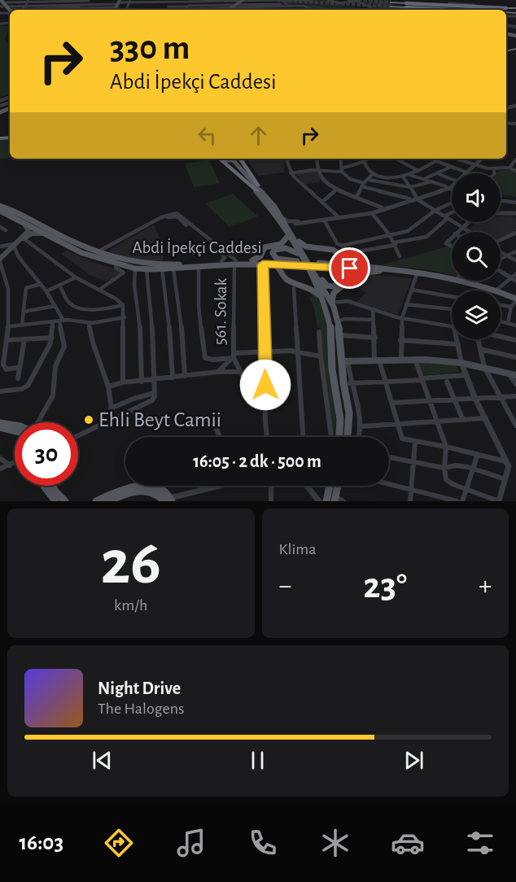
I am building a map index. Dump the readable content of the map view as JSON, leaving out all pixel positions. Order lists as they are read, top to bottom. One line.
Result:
{"streets":{"main road":["Abdi İpekçi Caddesi"],"street":["561. Sokak"]},"crossings":[["Abdi İpekçi Caddesi","561. Sokak"]],"places":["Ehli Beyt Camii"],"page":{"turn":["330 m","Abdi İpekçi Caddesi"],"limit":"30","trip":"16:05 · 2 dk · 500 m","tile":[["26","km/h"],"Klima"],"heat":["−","23°","+"],"song":["Night Drive","The Halogens"],"tabs":"16:03"}}
